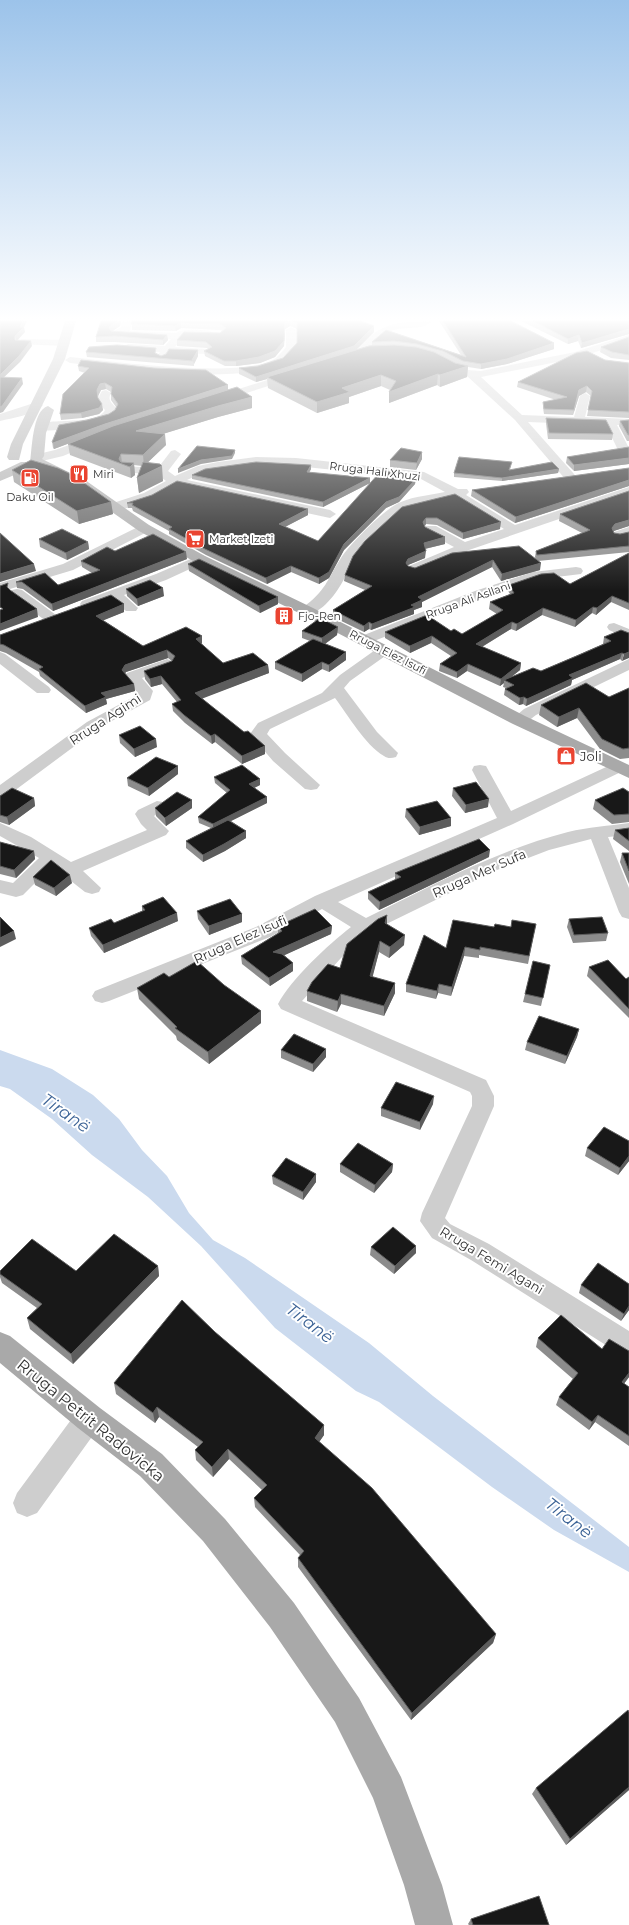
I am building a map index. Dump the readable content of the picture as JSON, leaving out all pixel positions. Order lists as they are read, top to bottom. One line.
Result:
{"streets":{"main road":["Rruga Elez Isufi","Rruga Petrit Radovicka"],"street":["Rruga Hali Xhuzi","Rruga Ali Asllani","Rruga Agimi","Rruga Mer Sufa","Rruga Femi Agani"]},"crossings":[["Rruga Hali Xhuzi","Rruga Elez Isufi"],["Rruga Ali Asllani","Rruga Elez Isufi"],["Rruga Mer Sufa","Rruga Femi Agani"]],"water":["Tiranë"],"places":{"restaurant":["Miri"],"fuel station":["Daku Oil"],"supermarket":["Market Izeti"],"building":["Fjo-Ren"],"shop":["Joli"]}}
